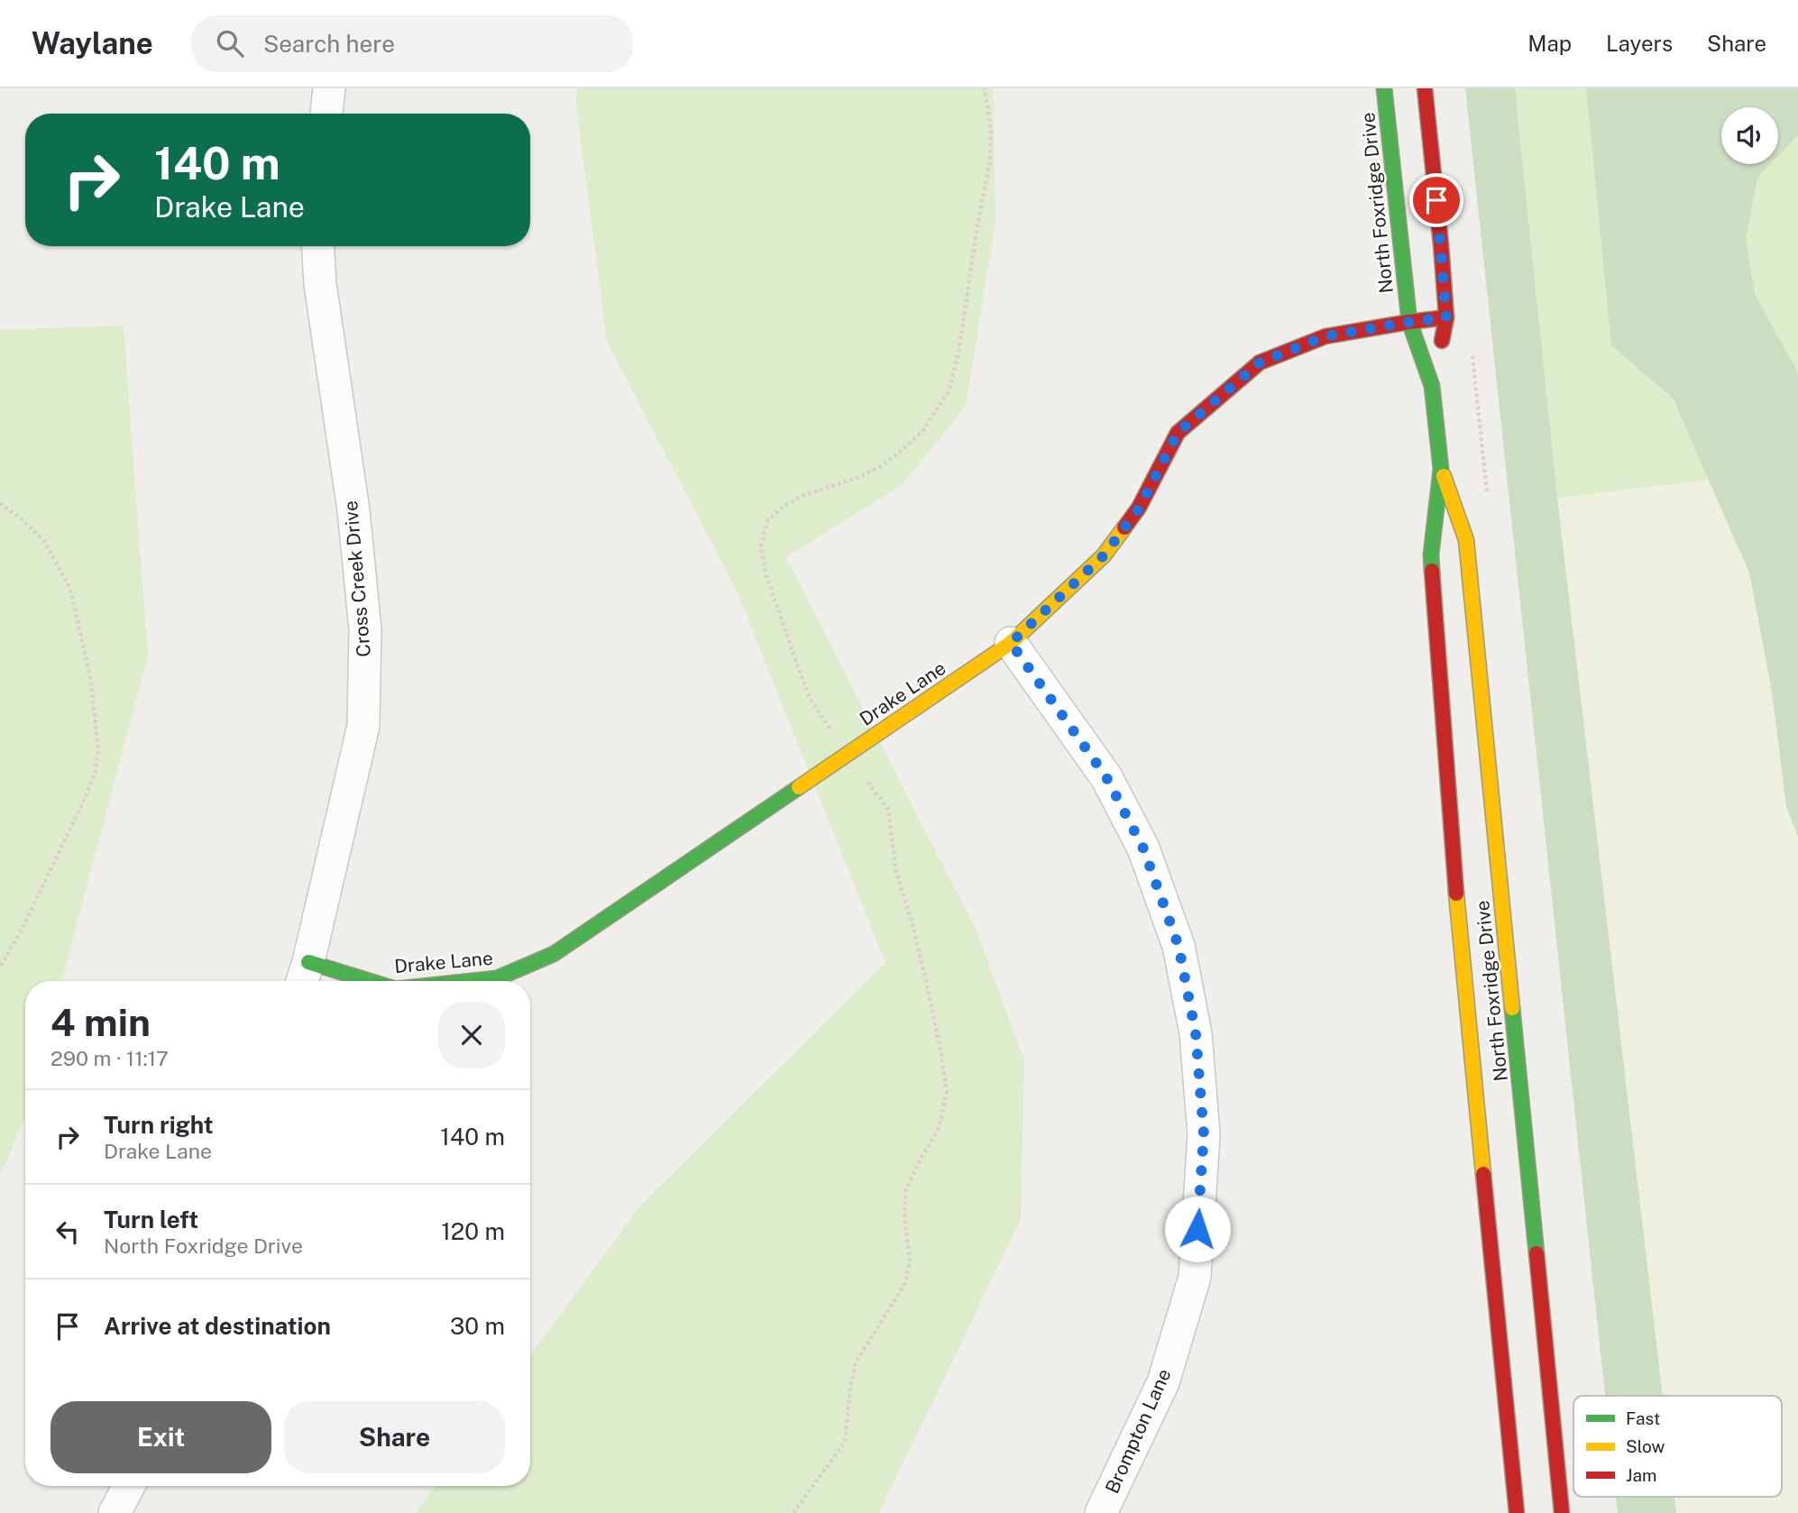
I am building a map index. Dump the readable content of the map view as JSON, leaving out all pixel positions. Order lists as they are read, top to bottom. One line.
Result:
{"streets":{"street":["North Foxridge Drive","Cross Creek Drive","Drake Lane","Brompton Lane"]},"crossings":[["North Foxridge Drive","Drake Lane"],["Cross Creek Drive","Drake Lane"],["Drake Lane","Brompton Lane"]],"legend":["Fast","Slow","Jam"],"page":{"header":"Waylane","search":"Search here","nav":["Map","Layers","Share"],"turn":["140 m","Drake Lane"],"heading":["4 min","290 m · 11:17"],"list":[{"name":"Turn right","note":"Drake Lane","value":"140 m"},{"name":"Turn left","note":"North Foxridge Drive","value":"120 m"},{"name":"Arrive at destination","value":"30 m"}],"buttons":["Exit","Share"]}}
